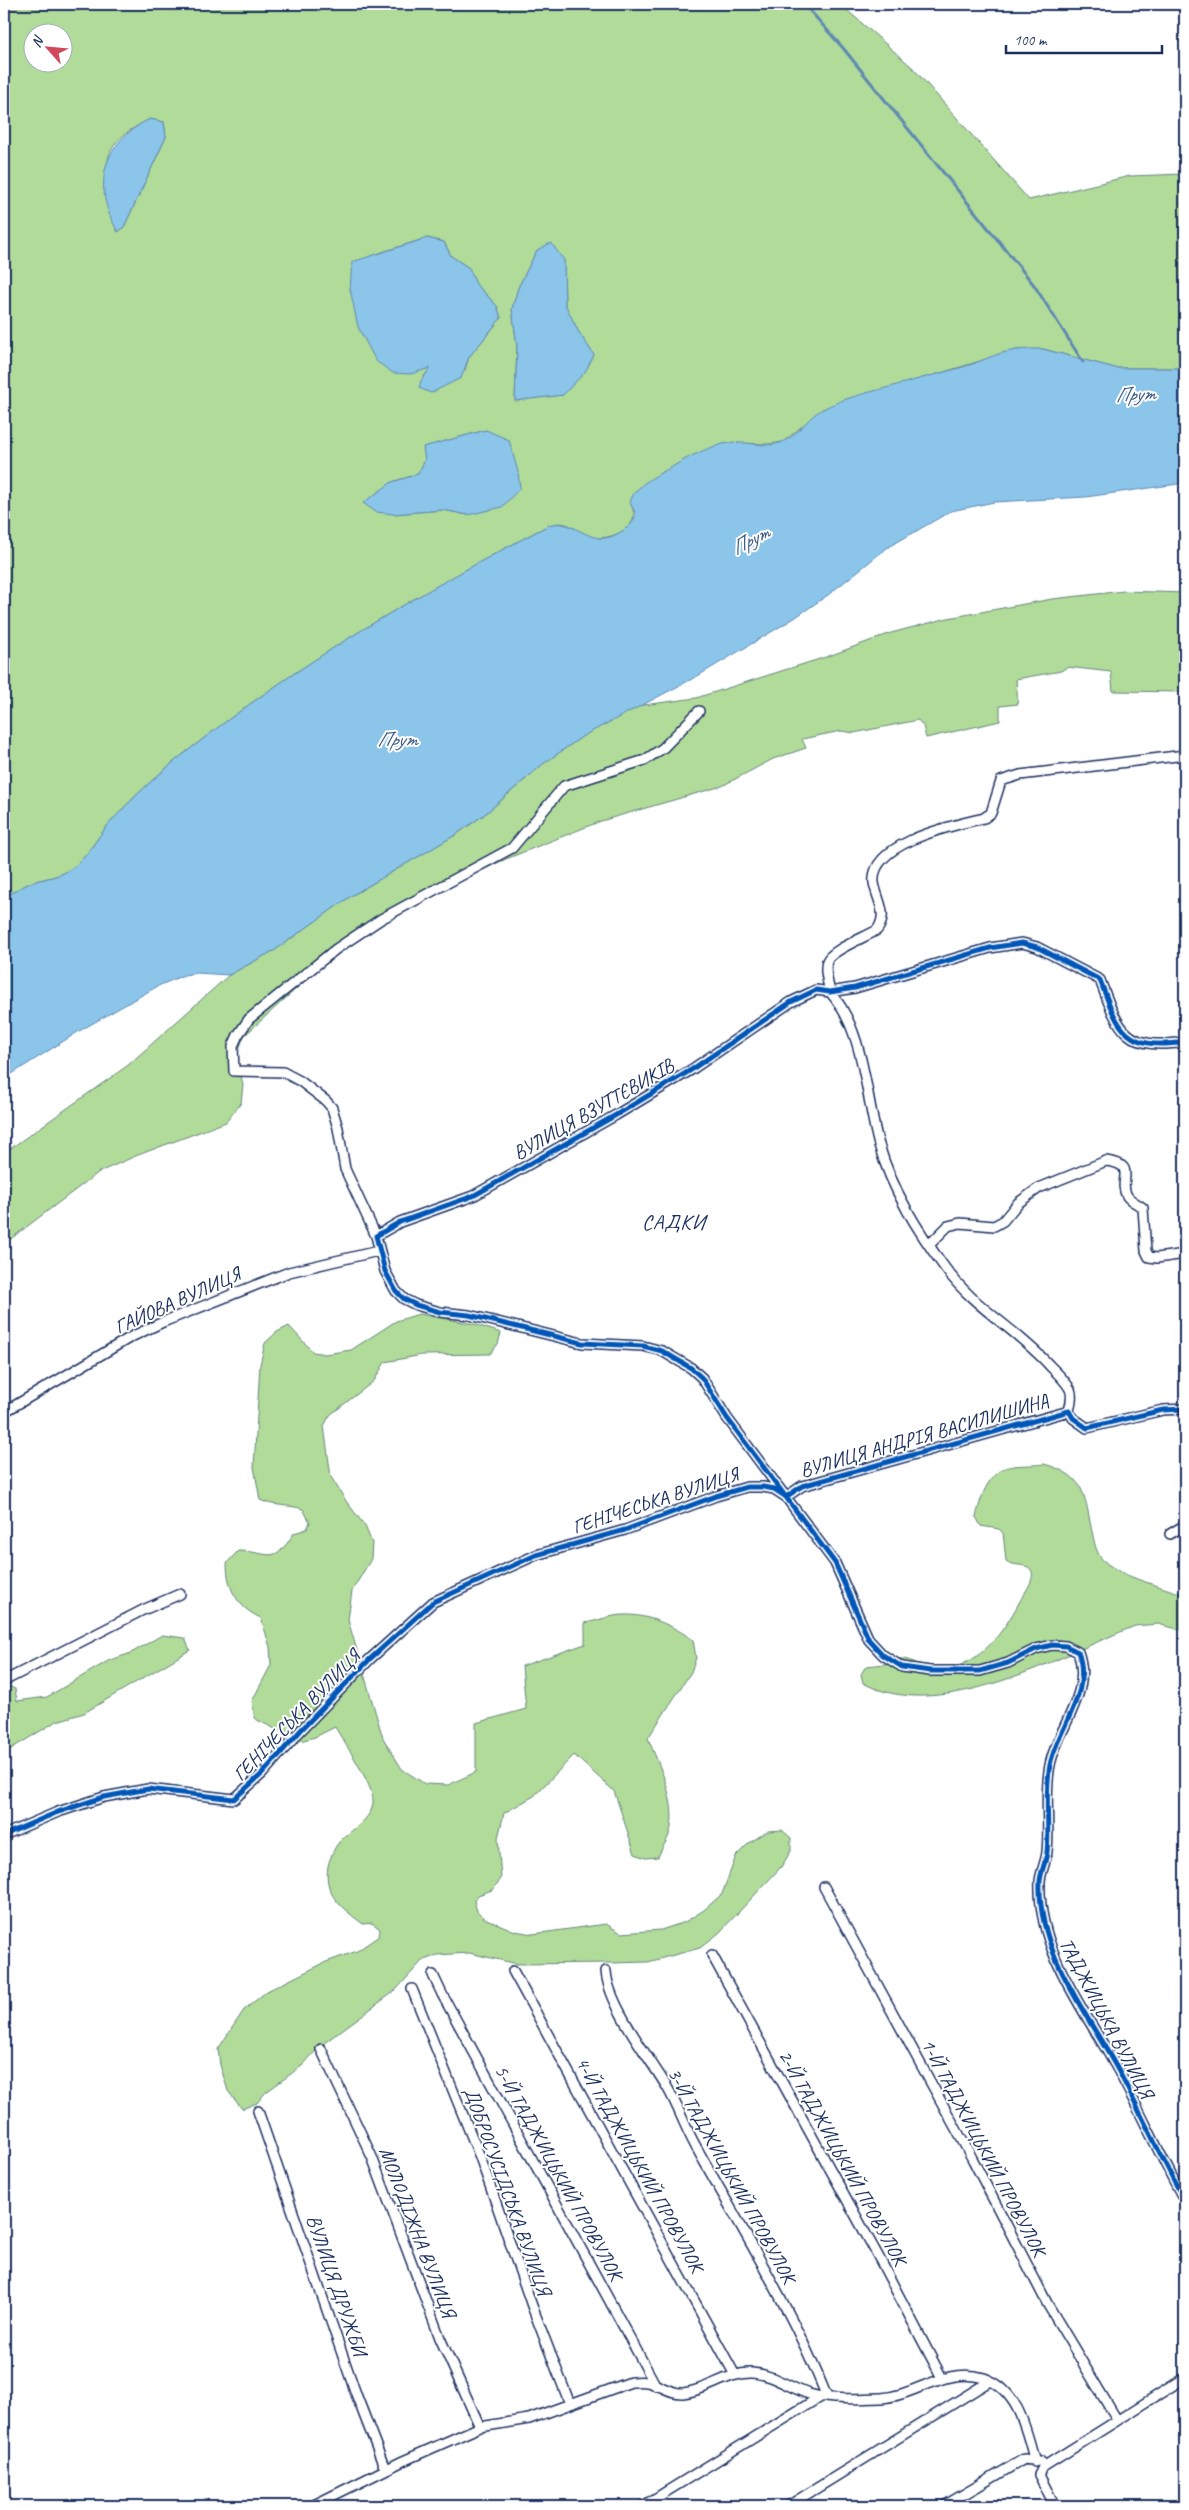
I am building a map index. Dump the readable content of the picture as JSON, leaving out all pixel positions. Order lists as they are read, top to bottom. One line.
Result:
{"streets":{"street":["ВУЛИЦЯ ВЗУТТЄВИКІВ","ГАЙОВА ВУЛИЦЯ","ВУЛИЦЯ АНДРІЯ ВАСИЛИШИНА","ГЕНІЧЕСЬКА ВУЛИЦЯ","ТАДЖИЦЬКА ВУЛИЦЯ","1-Й ТАДЖИЦЬКИЙ ПРОВУЛОК","2-Й ТАДЖИЦЬКИЙ ПРОВУЛОК","4-Й ТАДЖИЦЬКИЙ ПРОВУЛОК","5-Й ТАДЖИЦЬКИЙ ПРОВУЛОК","3-Й ТАДЖИЦЬКИЙ ПРОВУЛОК","ДОБРОСУСІДСЬКА ВУЛИЦЯ","МОЛОДІЖНА ВУЛИЦЯ","ВУЛИЦЯ ДРУЖБИ"]},"crossings":[["ГАЙОВА ВУЛИЦЯ","ТАДЖИЦЬКА ВУЛИЦЯ"],["ВУЛИЦЯ АНДРІЯ ВАСИЛИШИНА","ГЕНІЧЕСЬКА ВУЛИЦЯ"],["ВУЛИЦЯ АНДРІЯ ВАСИЛИШИНА","ТАДЖИЦЬКА ВУЛИЦЯ"],["ГЕНІЧЕСЬКА ВУЛИЦЯ","ТАДЖИЦЬКА ВУЛИЦЯ"]],"districts":["САДКИ"],"water":["Прут"],"scale_bar":"100 m","north":"top left"}
